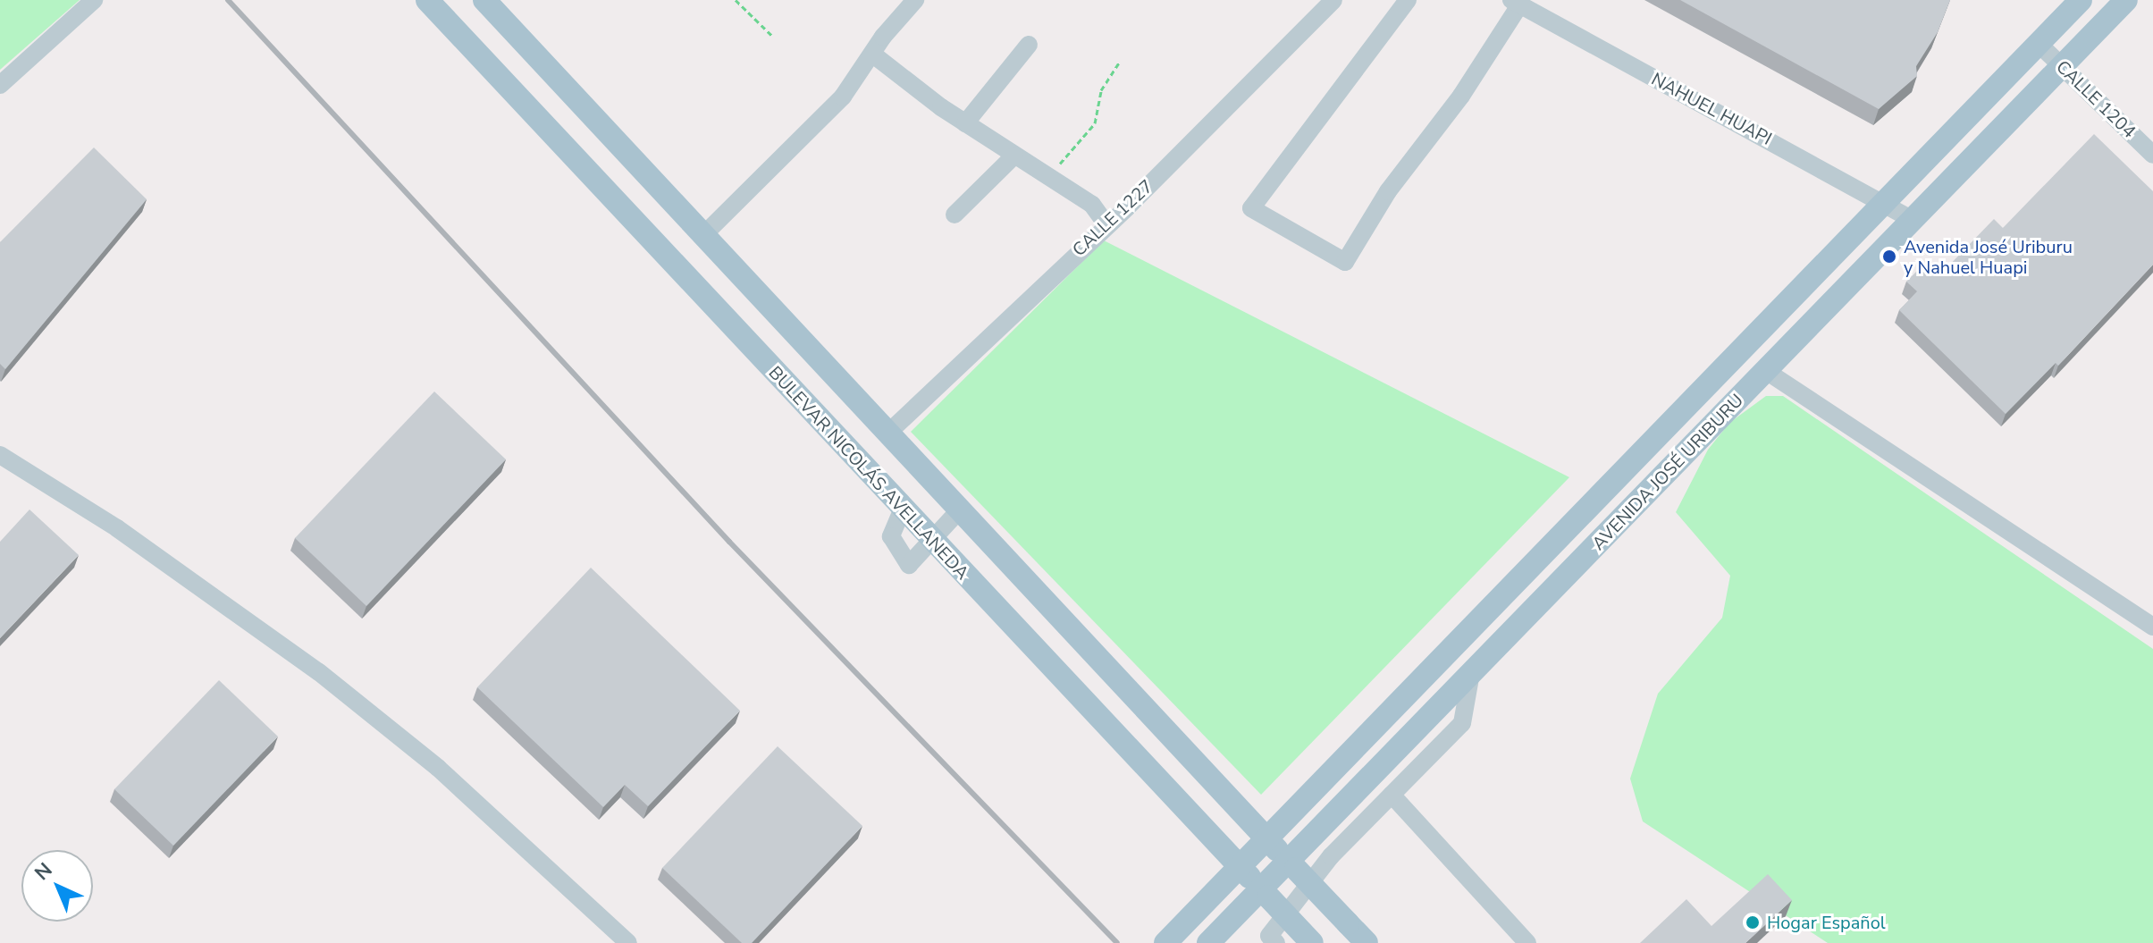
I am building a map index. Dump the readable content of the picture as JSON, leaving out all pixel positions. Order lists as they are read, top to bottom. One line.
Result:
{"streets":{"main road":["AVENIDA JOSÉ URIBURU","BULEVAR NICOLÁS AVELLANEDA"],"street":["CALLE 1204","NAHUEL HUAPI","CALLE 1227"]},"crossings":[["CALLE 1204","AVENIDA JOSÉ URIBURU"],["NAHUEL HUAPI","AVENIDA JOSÉ URIBURU"],["AVENIDA JOSÉ URIBURU","BULEVAR NICOLÁS AVELLANEDA"]],"places":["Avenida José Uriburu y Nahuel Huapi","Hogar Español"],"north":"top left"}
